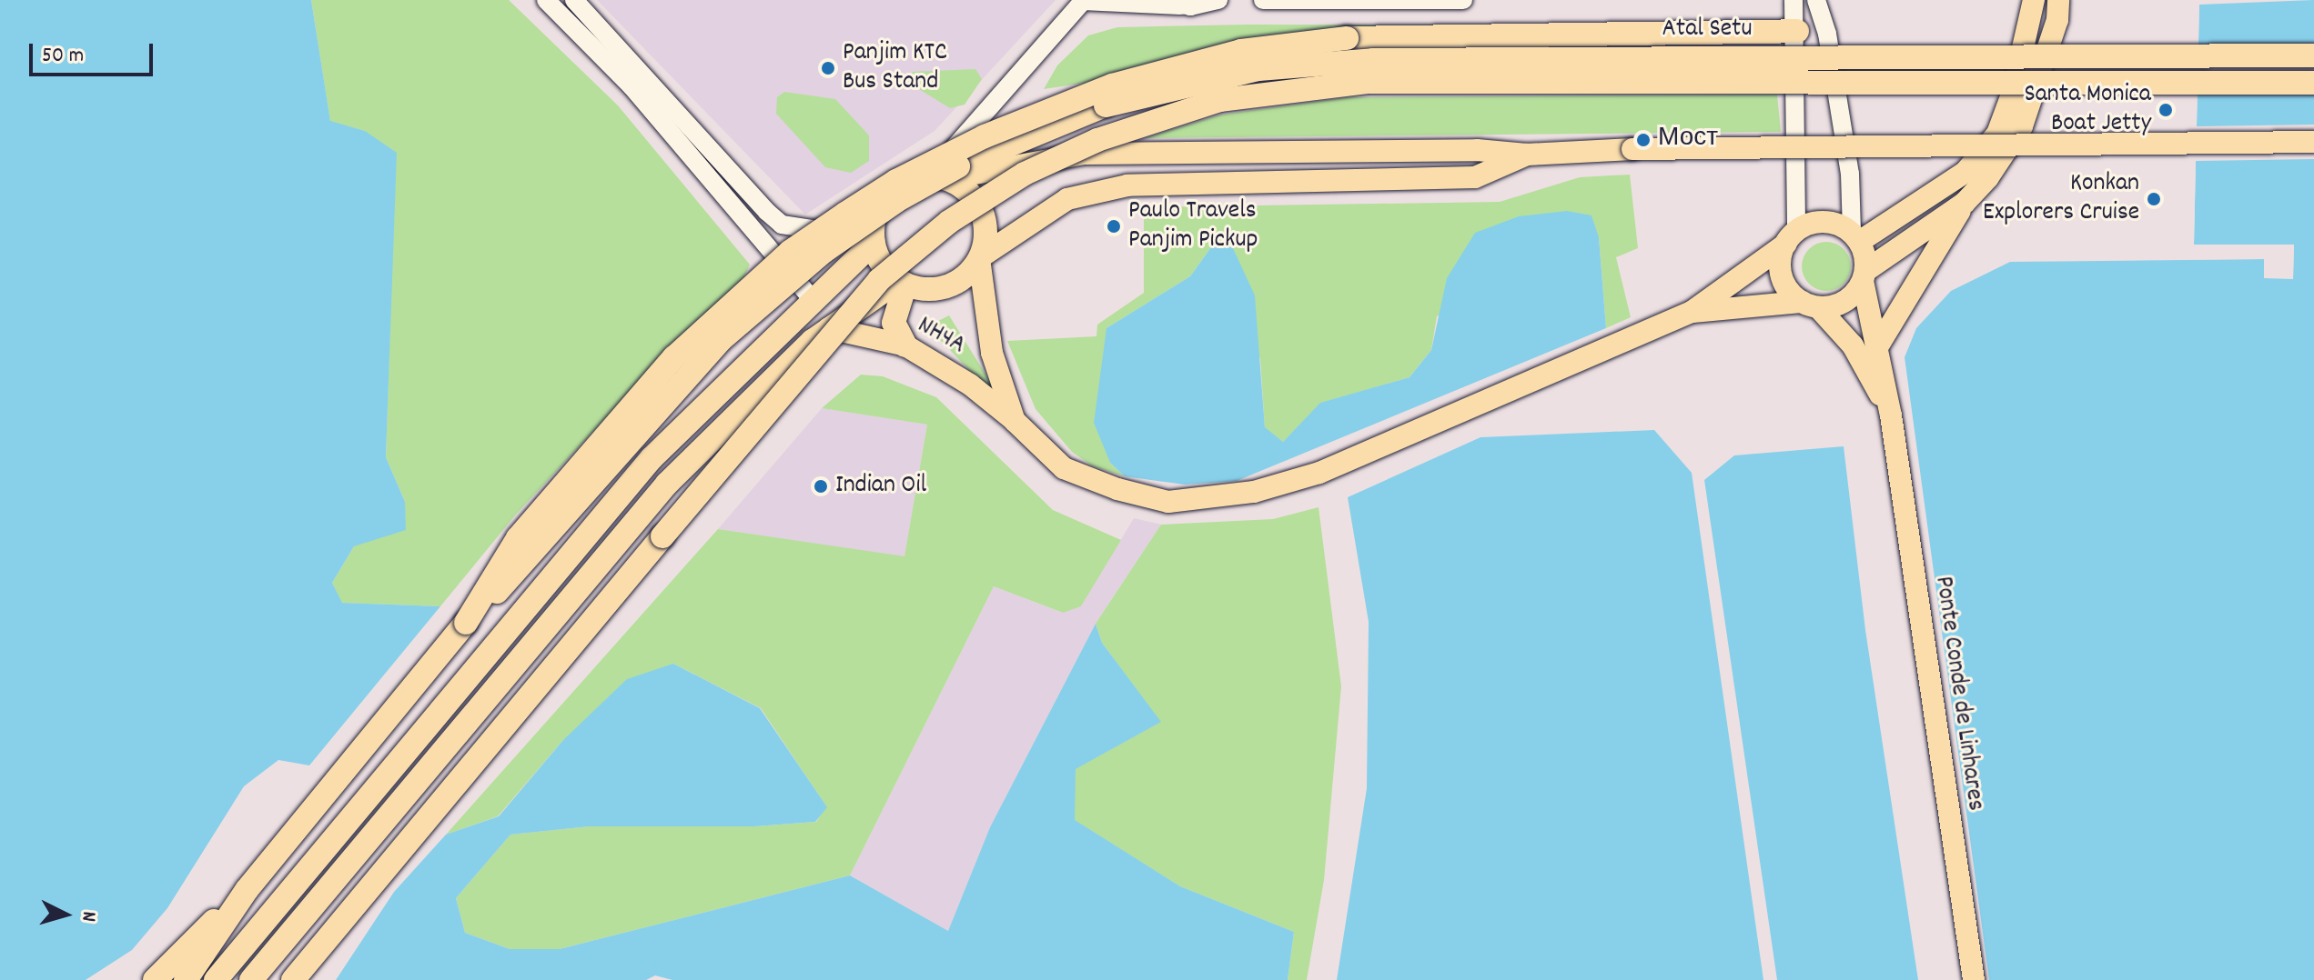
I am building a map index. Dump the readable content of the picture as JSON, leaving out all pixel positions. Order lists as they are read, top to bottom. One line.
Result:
{"streets":{"highway":["Atal Setu"],"main road":["NH4A","Ponte Conde de Linhares"]},"places":["Panjim KTC Bus Stand","Santa Monica Boat Jetty","Мост","Konkan Explorers Cruise","Paulo Travels Panjim Pickup","Indian Oil"],"scale_bar":"50 m","north":"right"}
